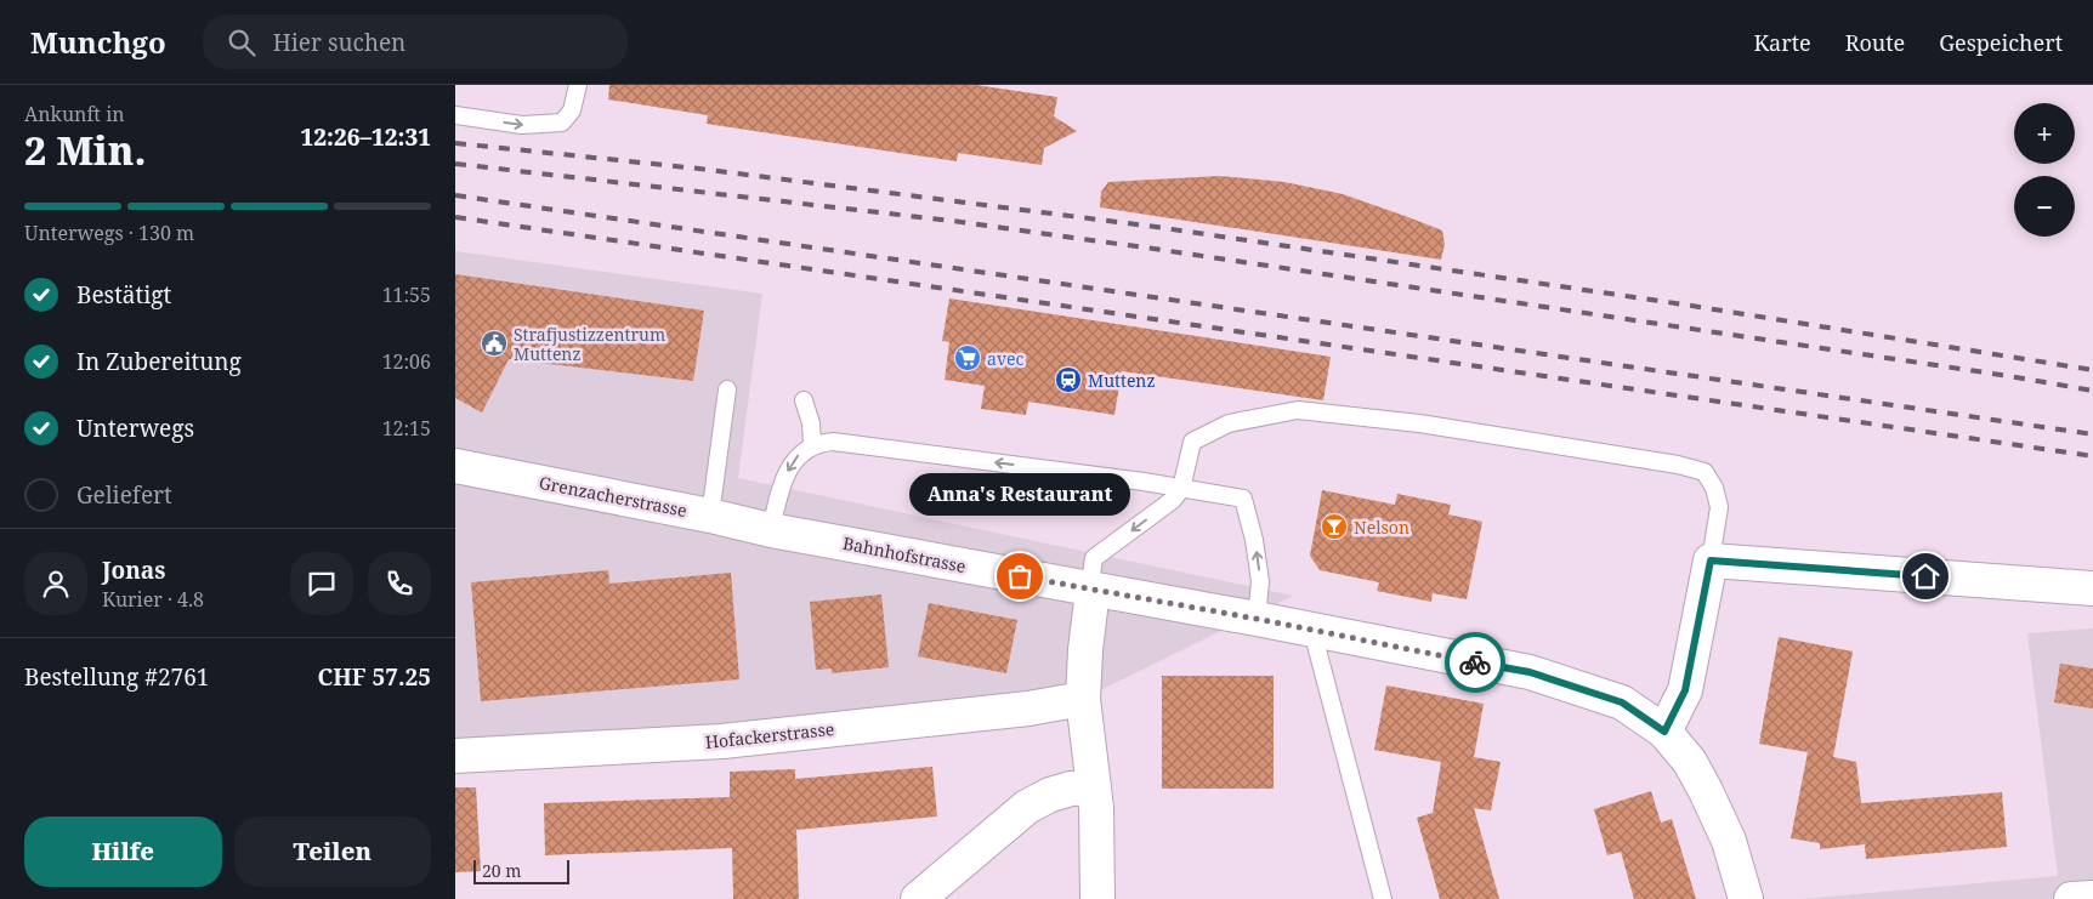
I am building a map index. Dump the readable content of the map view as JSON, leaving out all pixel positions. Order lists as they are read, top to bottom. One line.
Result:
{"streets":{"street":["Grenzacherstrasse","Bahnhofstrasse","Hofackerstrasse"]},"crossings":[["Grenzacherstrasse","Bahnhofstrasse"]],"places":{"public building":["Strafjustizzentrum Muttenz"],"supermarket":["avec"],"station":["Muttenz"],"bar":["Nelson"],"other":["Anna's Restaurant"]},"scale_bar":"20 m","page":{"header":"Munchgo","search":"Hier suchen","nav":["Karte","Route","Gespeichert"],"heading":["2 Min.","Ankunft in","12:26–12:31"],"panel":["Jonas","Kurier · 4.8","Bestellung #2761","CHF 57.25"],"map_buttons":["+","−"],"bar":"Unterwegs · 130 m","list":[["Bestätigt","11:55"],["In Zubereitung","12:06"],["Unterwegs","12:15"],"Geliefert"],"bubble":"Anna's Restaurant","buttons":["Hilfe","Teilen"],"scale":"20 m"}}
